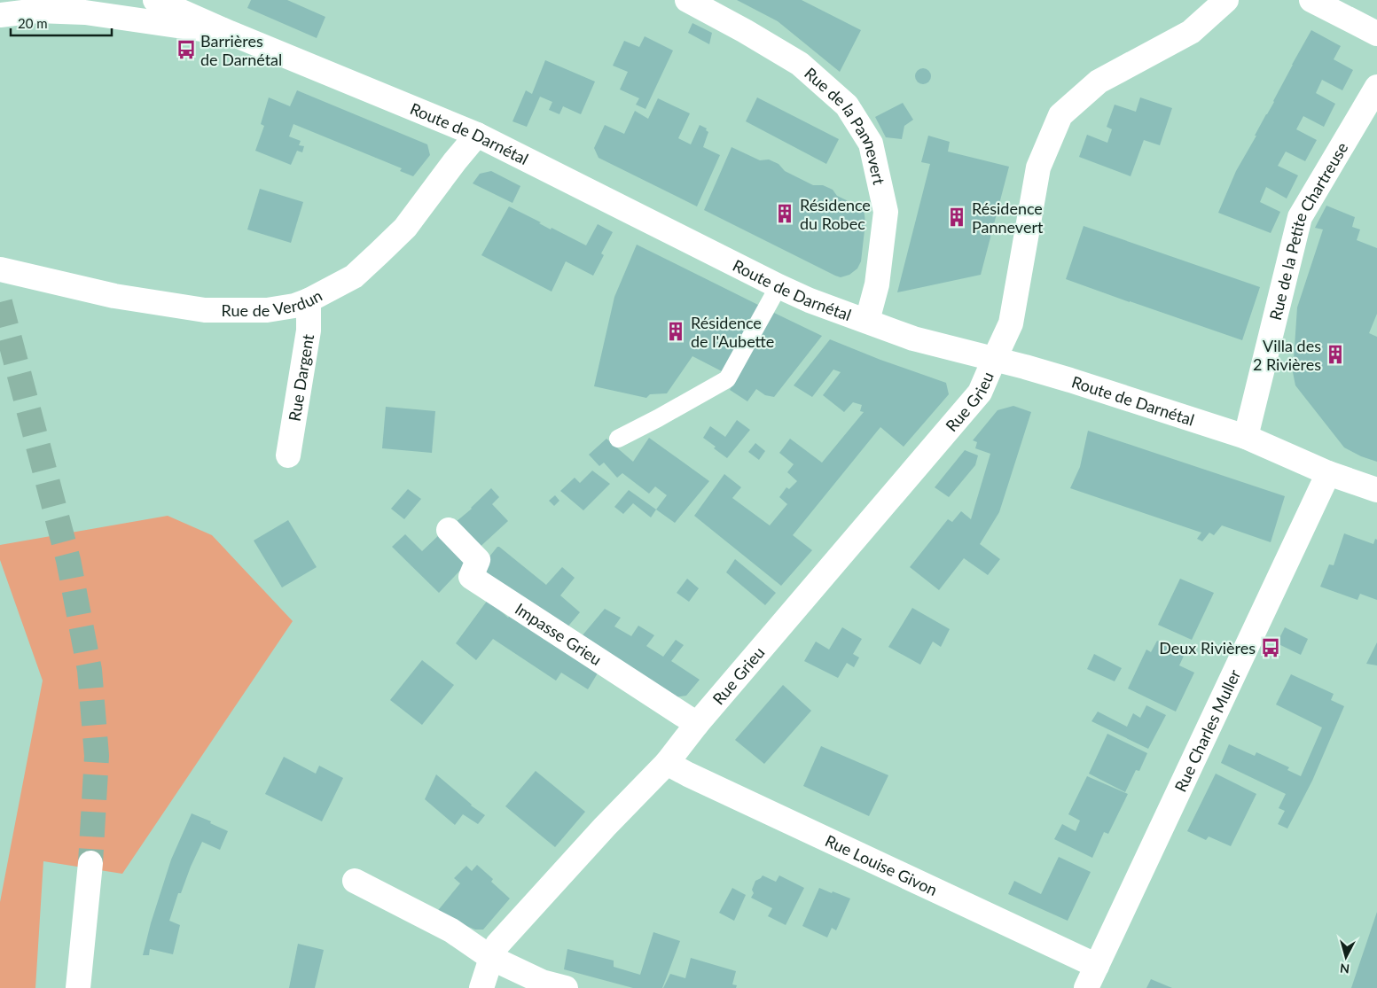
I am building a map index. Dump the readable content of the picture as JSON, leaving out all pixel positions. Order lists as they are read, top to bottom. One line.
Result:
{"streets":{"street":["Rue de la Pannevert","Route de Darnétal","Rue de la Petite Chartreuse","Rue de Verdun","Rue Dargent","Rue Grieu","Impasse Grieu","Rue Charles Muller","Rue Louise Givon"]},"crossings":[["Rue de la Pannevert","Route de Darnétal"],["Route de Darnétal","Rue de la Petite Chartreuse"],["Route de Darnétal","Rue de Verdun"],["Route de Darnétal","Rue Grieu"],["Route de Darnétal","Rue Charles Muller"],["Rue de Verdun","Rue Dargent"],["Rue Grieu","Impasse Grieu"],["Rue Grieu","Rue Louise Givon"],["Rue Charles Muller","Rue Louise Givon"]],"places":{"bus stop":["Barrières de Darnétal","Deux Rivières"],"building":["Résidence du Robec","Résidence Pannevert","Résidence de l'Aubette","Villa des 2 Rivières"]},"scale_bar":"20 m","north":"bottom"}
